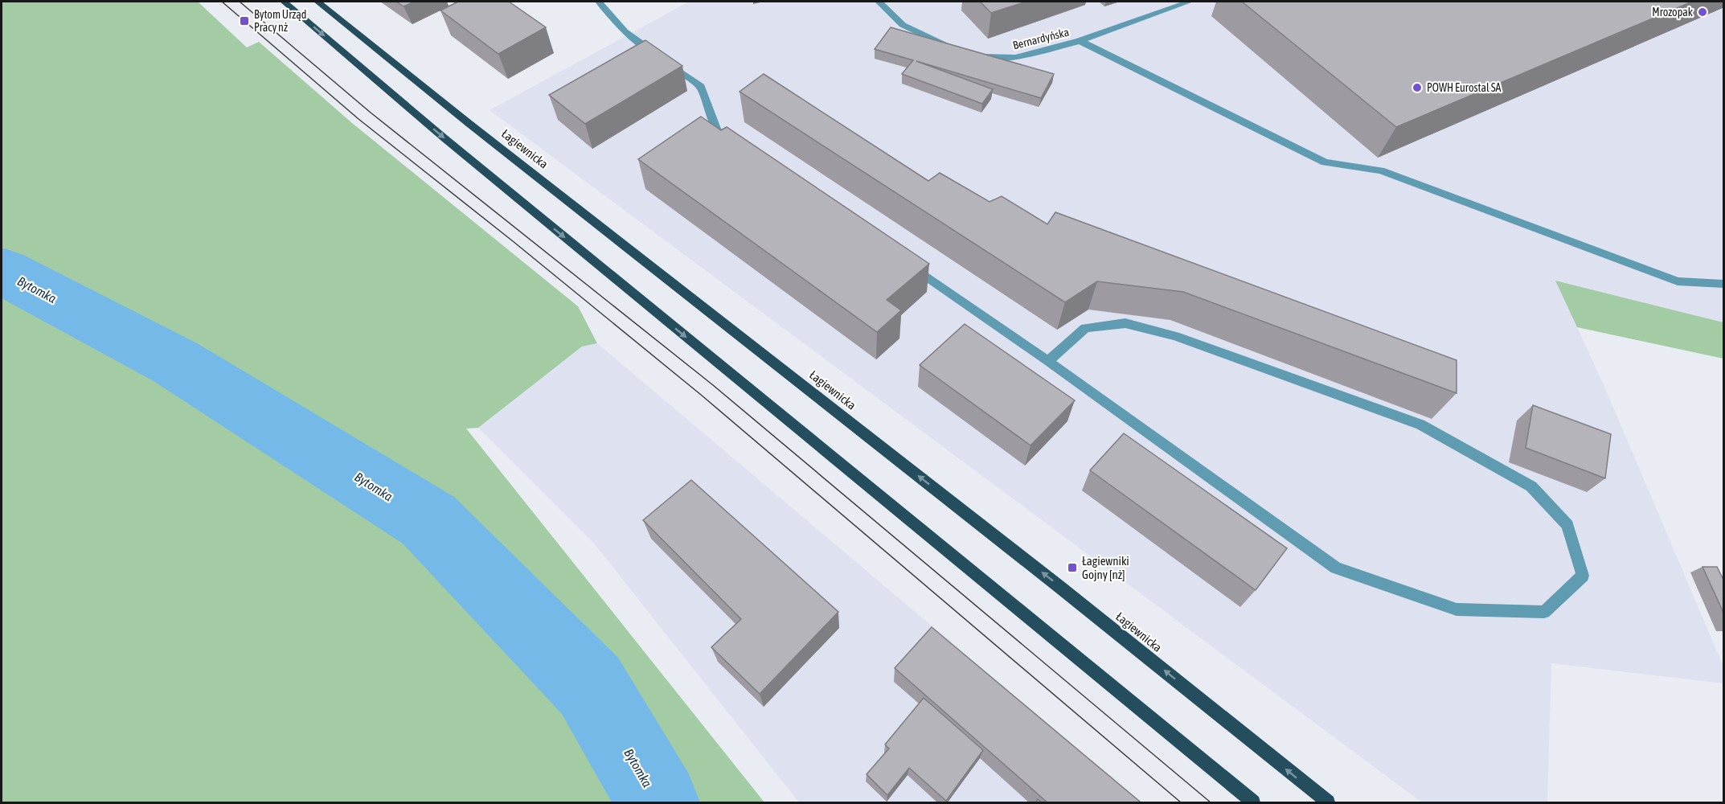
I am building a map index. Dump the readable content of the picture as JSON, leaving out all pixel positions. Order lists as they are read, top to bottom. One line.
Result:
{"streets":{"main road":["Łagiewnicka"],"street":["Bernardyńska"]},"water":["Bytomka"],"places":{"other":["Mrozopak","POWH Eurostal SA"],"transit":["Bytom Urząd Pracy nż","Łagiewniki Gojny [nż]"]}}
